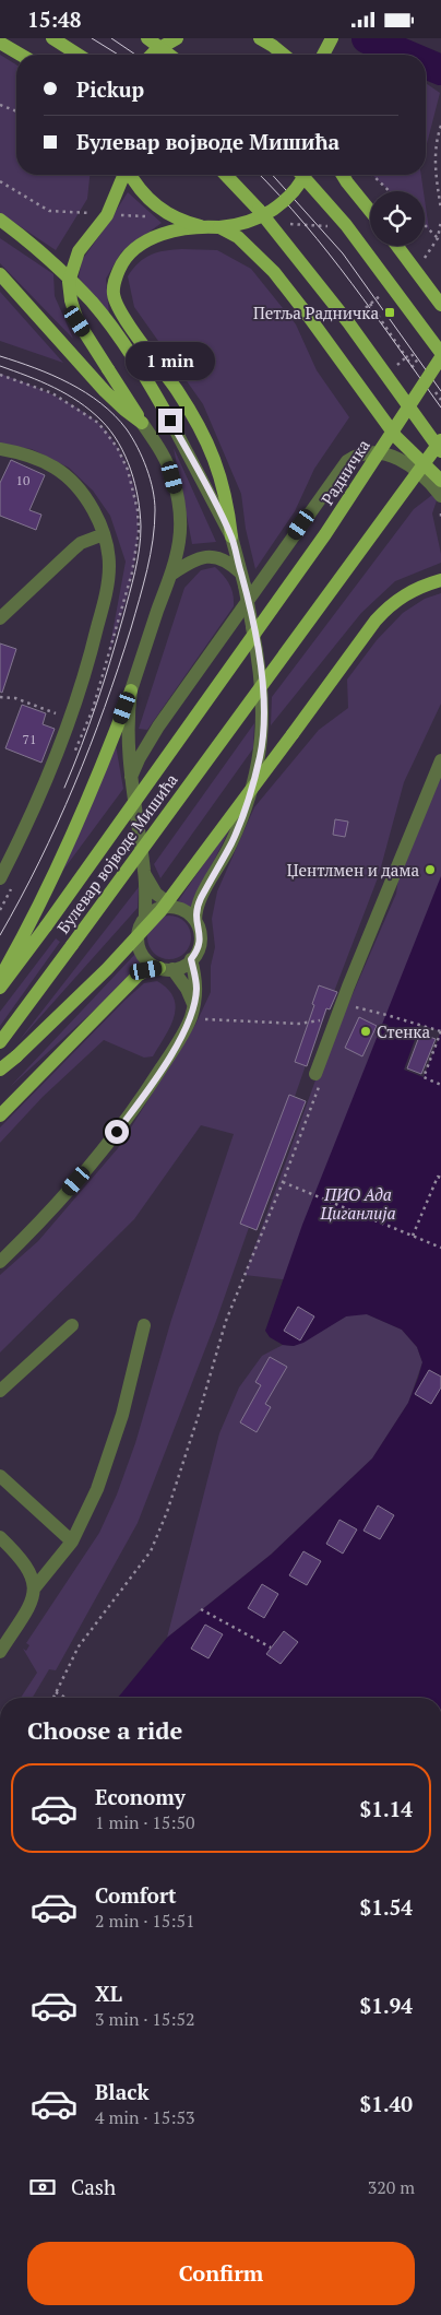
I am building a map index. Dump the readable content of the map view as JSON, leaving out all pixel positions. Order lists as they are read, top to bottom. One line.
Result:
{"streets":{"main road":["Радничка","Булевар војводе Мишића"]},"crossings":[["Радничка","Булевар војводе Мишића"]],"parks":["ПИО Ада Циганлија"],"places":{"transit":["Петља Радничка"],"other":["Џентлмен и дама","Стенка"]},"house_numbers":["10","71"],"page":{"status":"15:48","banner":["Pickup","Булевар војводе Мишића"],"bubble":"1 min","heading":"Choose a ride","list":[{"name":"Economy","note":"1 min · 15:50","value":"$1.14"},{"name":"Comfort","note":"2 min · 15:51","value":"$1.54"},{"name":"XL","note":"3 min · 15:52","value":"$1.94"},{"name":"Black","note":"4 min · 15:53","value":"$1.40"}],"pay":["Cash","320 m"],"buttons":"Confirm"}}
